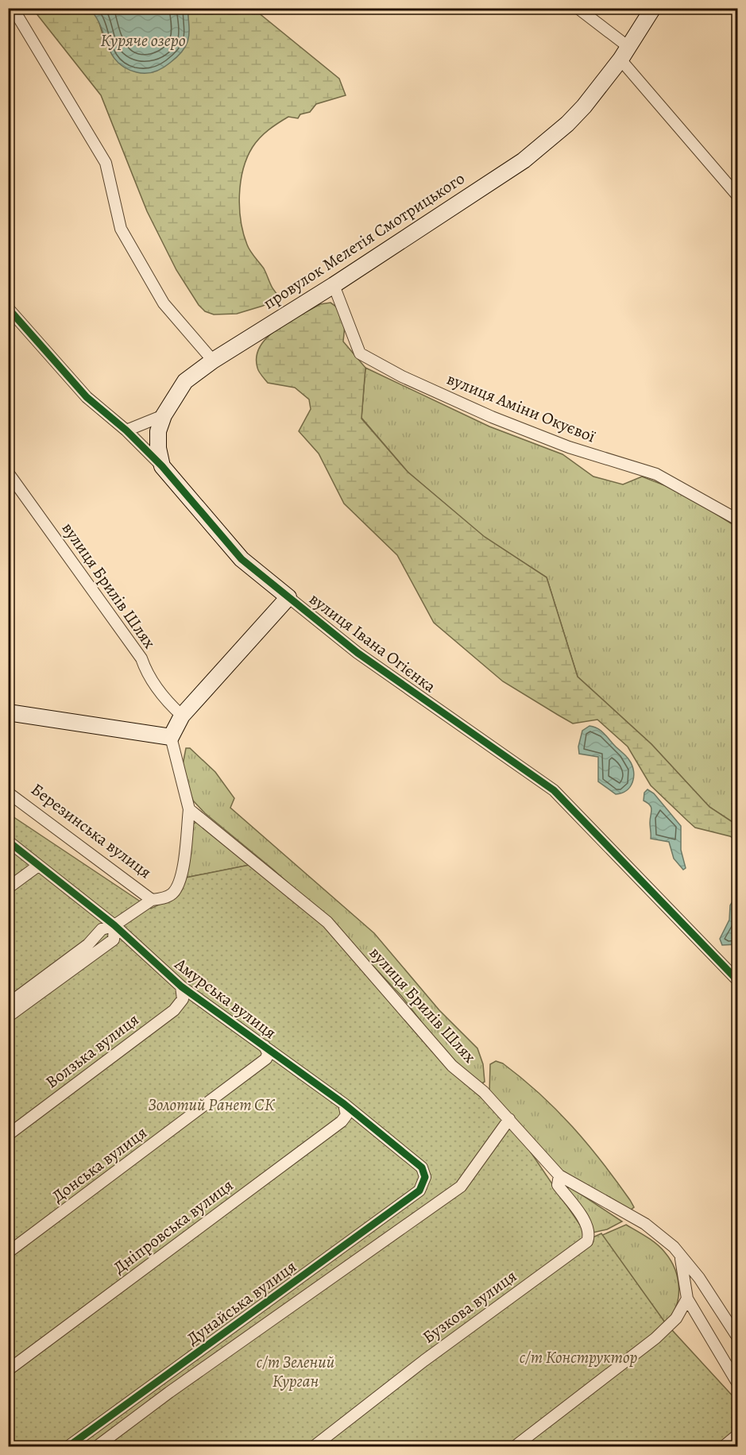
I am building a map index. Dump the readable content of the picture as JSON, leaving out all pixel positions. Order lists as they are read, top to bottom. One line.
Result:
{"streets":{"street":["провулок Мелетія Смотрицького","вулиця Аміни Окуєвої","вулиця Брилів Шлях","вулиця Івана Огієнка","Березинська вулиця","Амурська вулиця","Волзька вулиця","Донська вулиця","Дніпровська вулиця","Дунайська вулиця","Бузкова вулиця"]},"crossings":[["провулок Мелетія Смотрицького","вулиця Аміни Окуєвої"],["провулок Мелетія Смотрицького","вулиця Івана Огієнка"],["вулиця Брилів Шлях","Березинська вулиця"],["вулиця Брилів Шлях","Дунайська вулиця"],["вулиця Брилів Шлях","Бузкова вулиця"],["Березинська вулиця","Амурська вулиця"],["Амурська вулиця","Волзька вулиця"],["Амурська вулиця","Донська вулиця"],["Амурська вулиця","Дніпровська вулиця"],["Амурська вулиця","Дунайська вулиця"]],"water":["Куряче озеро"],"parks":["Золотий Ранет СК","с/т Конструктор","с/т Зелений Курган"]}
